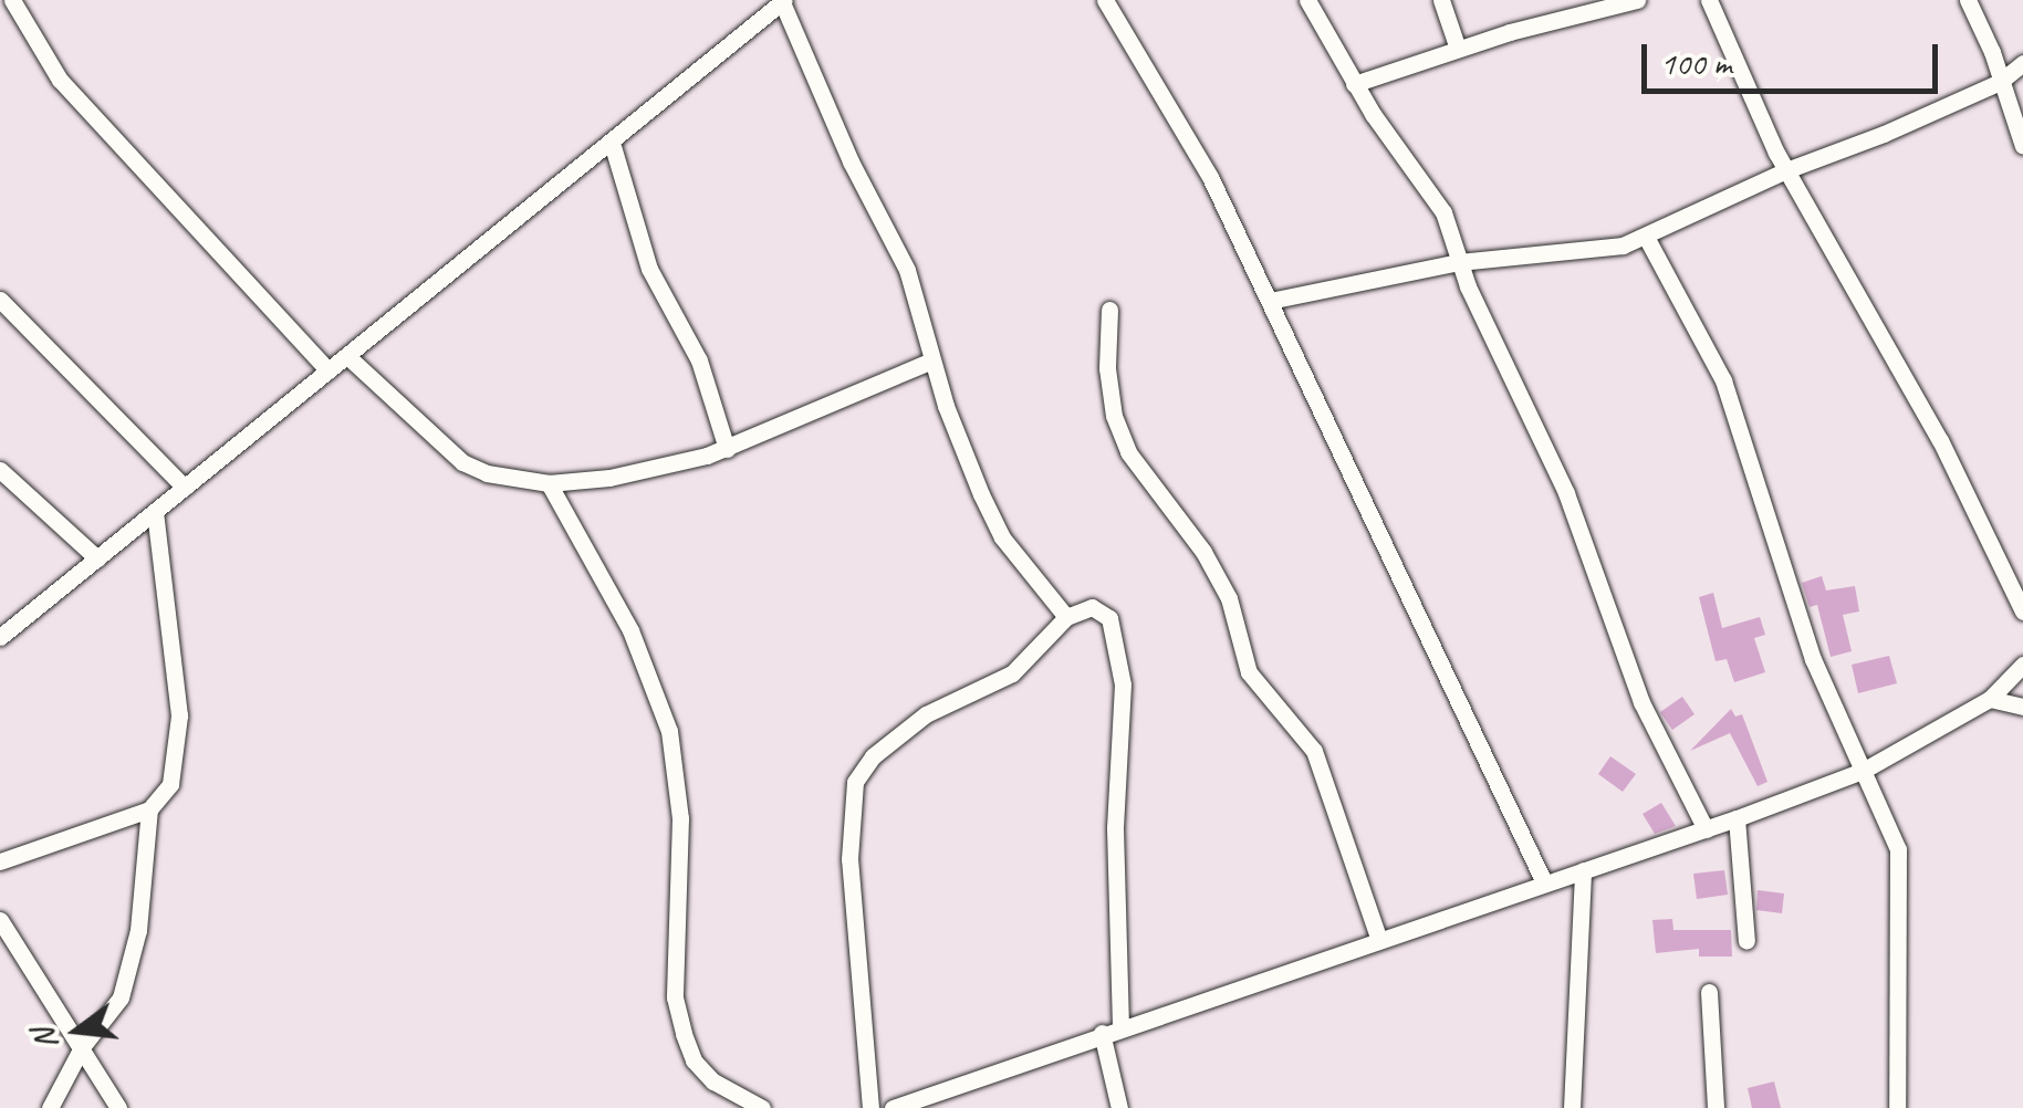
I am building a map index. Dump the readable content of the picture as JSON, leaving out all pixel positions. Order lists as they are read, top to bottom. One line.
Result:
{"scale_bar":"100 m","north":"left"}
